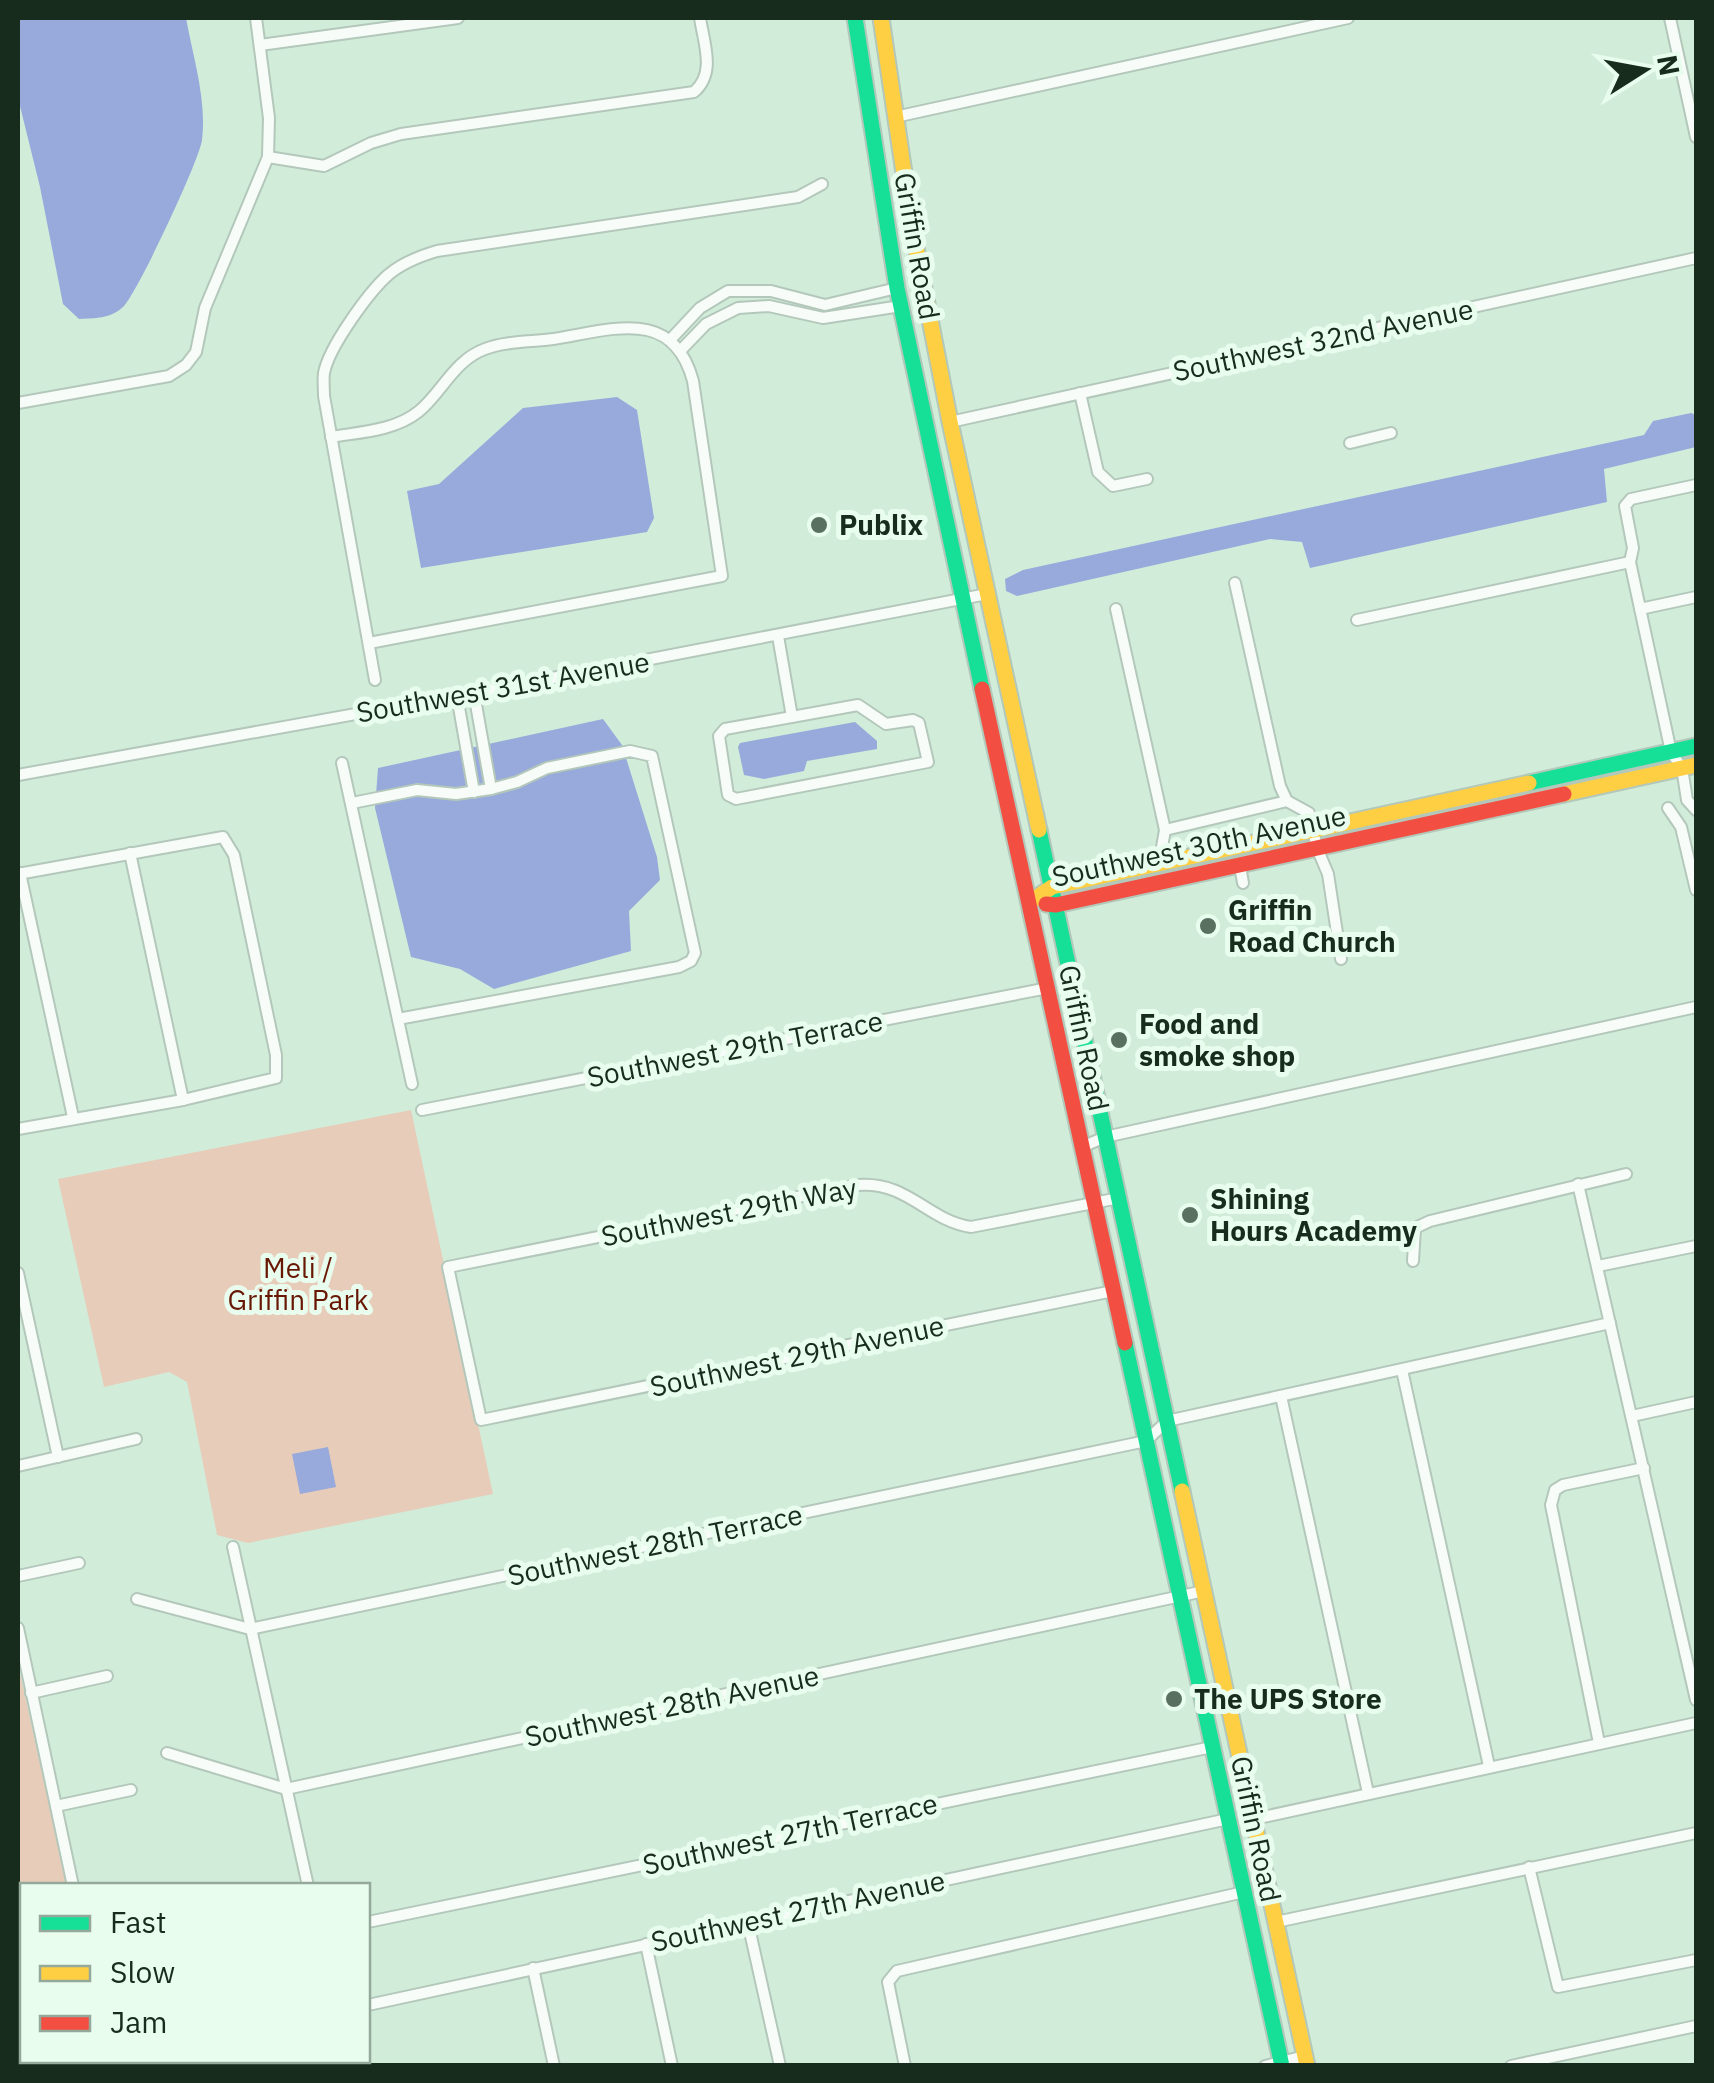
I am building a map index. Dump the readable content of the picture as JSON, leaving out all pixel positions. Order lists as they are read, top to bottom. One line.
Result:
{"streets":{"main road":["Griffin Road","Southwest 30th Avenue"],"street":["Southwest 32nd Avenue","Southwest 31st Avenue","Southwest 29th Terrace","Southwest 29th Way","Southwest 29th Avenue","Southwest 28th Terrace","Southwest 28th Avenue","Southwest 27th Terrace","Southwest 27th Avenue"]},"crossings":[["Griffin Road","Southwest 32nd Avenue"],["Griffin Road","Southwest 31st Avenue"],["Griffin Road","Southwest 30th Avenue"],["Griffin Road","Southwest 29th Terrace"],["Griffin Road","Southwest 29th Way"],["Griffin Road","Southwest 29th Avenue"],["Griffin Road","Southwest 28th Terrace"],["Griffin Road","Southwest 28th Avenue"],["Griffin Road","Southwest 27th Terrace"],["Griffin Road","Southwest 27th Avenue"],["Southwest 29th Way","Southwest 29th Avenue"]],"parks":["Meli / Griffin Park"],"places":["Publix","Griffin Road Church","Food and smoke shop","Shining Hours Academy","The UPS Store"],"legend":["Fast","Slow","Jam"],"north":"right"}
